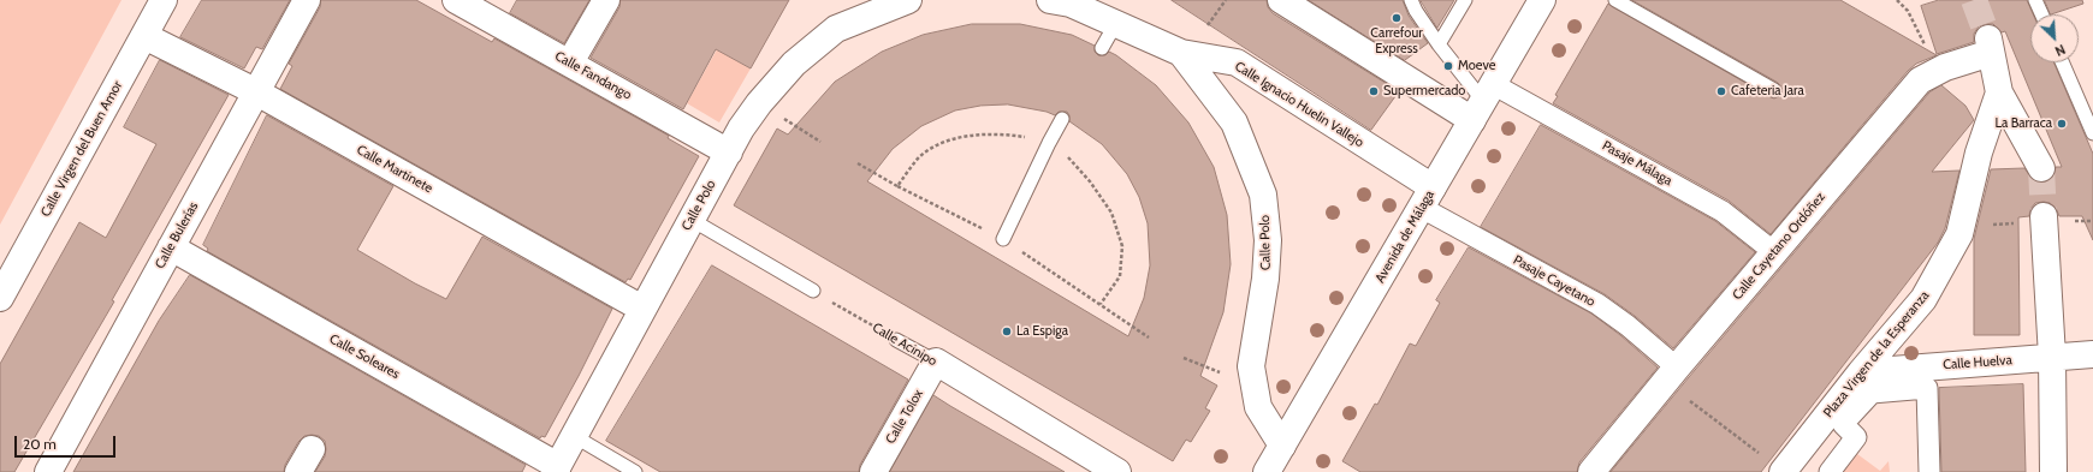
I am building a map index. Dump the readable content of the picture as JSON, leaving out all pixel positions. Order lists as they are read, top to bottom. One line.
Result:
{"streets":{"street":["Calle Fandango","Calle Ignacio Huelin Vallejo","Calle Virgen del Buen Amor","Pasaje Málaga","Calle Martinete","Calle Polo","Calle Bulerías","Avenida de Málaga","Calle Cayetano Ordóñez","Pasaje Cayetano","Calle Acinipo","Plaza Virgen de la Esperanza","Calle Soleares","Calle Huelva","Calle Tolox"]},"crossings":[["Calle Fandango","Calle Polo"],["Calle Ignacio Huelin Vallejo","Calle Polo"],["Calle Ignacio Huelin Vallejo","Avenida de Málaga"],["Calle Ignacio Huelin Vallejo","Pasaje Cayetano"],["Calle Virgen del Buen Amor","Calle Martinete"],["Pasaje Málaga","Avenida de Málaga"],["Pasaje Málaga","Calle Cayetano Ordóñez"],["Calle Martinete","Calle Polo"],["Calle Martinete","Calle Bulerías"],["Calle Polo","Avenida de Málaga"],["Calle Polo","Calle Soleares"],["Calle Bulerías","Calle Soleares"],["Avenida de Málaga","Pasaje Cayetano"],["Calle Cayetano Ordóñez","Pasaje Cayetano"],["Calle Cayetano Ordóñez","Plaza Virgen de la Esperanza"],["Calle Acinipo","Calle Tolox"],["Plaza Virgen de la Esperanza","Calle Huelva"]],"places":["Carrefour Express","Moeve","Supermercado","Cafeteria Jara","La Barraca","La Espiga"],"scale_bar":"20 m","north":"bottom right"}
